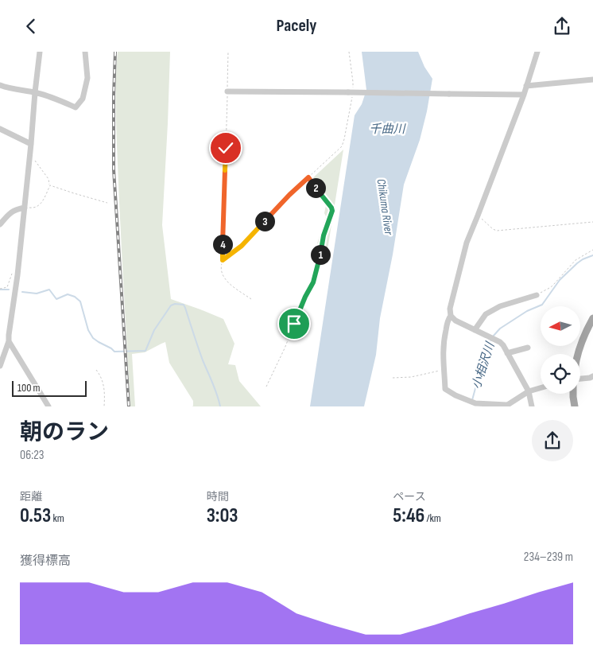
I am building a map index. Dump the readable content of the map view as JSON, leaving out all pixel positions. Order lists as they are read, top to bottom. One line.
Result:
{"water":["千曲川","Chikuma River","小相沢川"],"scale_bar":"100 m","north":"left","page":{"header":"Pacely","pins":["2","3","4","1"],"scale":"100 m","heading":["朝のラン","06:23"],"stats":[["距離","0.53 km"],["時間","3:03"],["ペース","5:46 /km"]],"chart":["獲得標高","234–239 m"]}}
